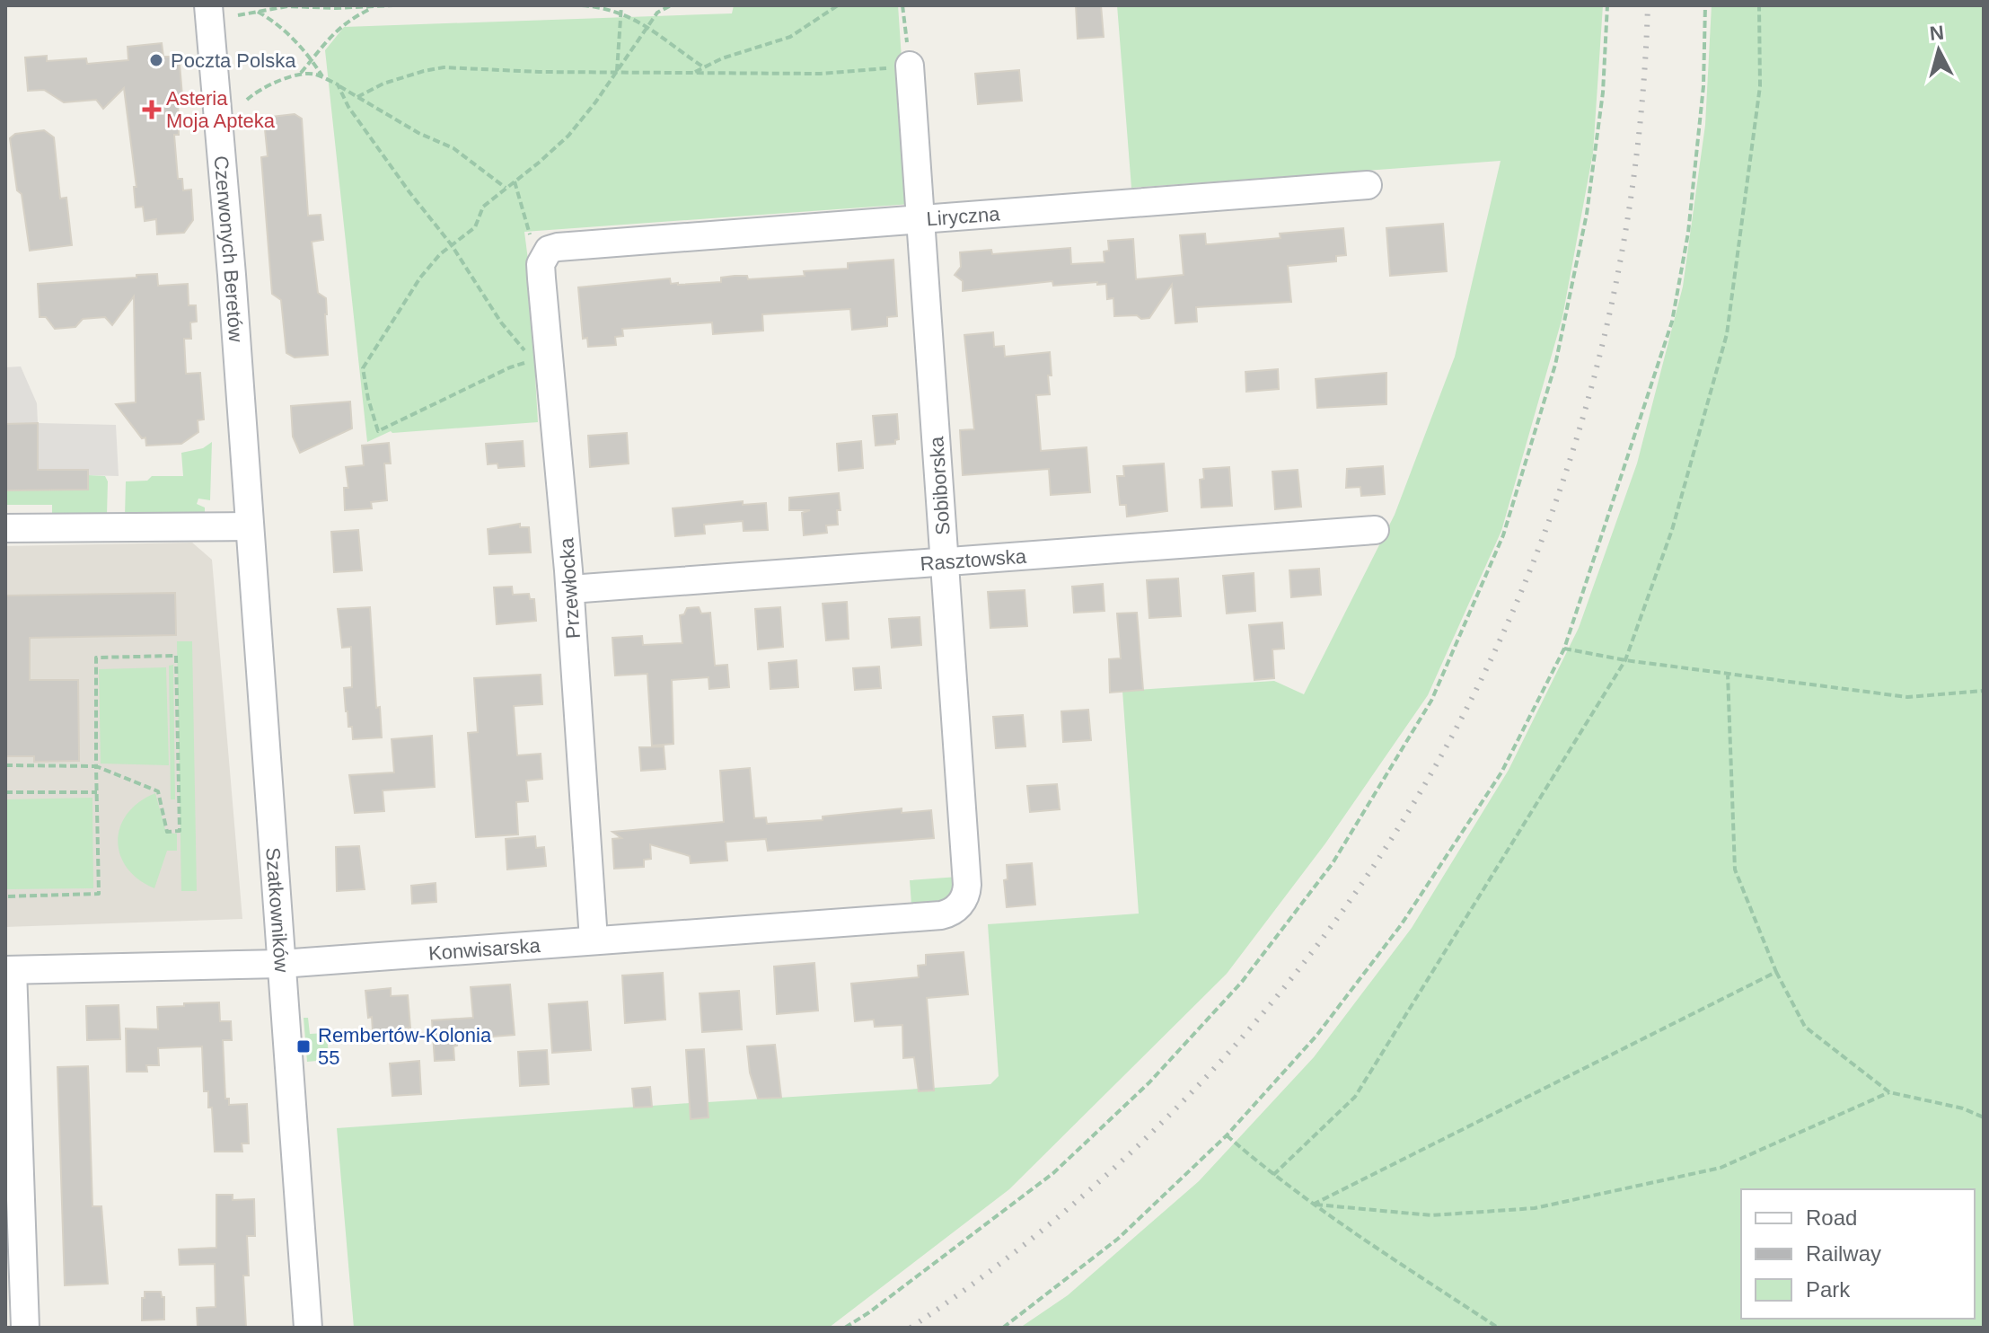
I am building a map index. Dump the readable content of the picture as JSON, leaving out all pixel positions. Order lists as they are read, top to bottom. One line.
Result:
{"streets":{"street":["Liryczna","Czerwonych Beretów","Sobiborska","Rasztowska","Przewłocka","Szatkowników","Konwisarska"]},"crossings":[["Liryczna","Sobiborska"],["Liryczna","Przewłocka"],["Czerwonych Beretów","Szatkowników"],["Sobiborska","Rasztowska"],["Sobiborska","Konwisarska"],["Rasztowska","Przewłocka"],["Przewłocka","Konwisarska"],["Szatkowników","Konwisarska"]],"places":{"other":["Poczta Polska"],"health":["Asteria Moja Apteka"],"transit":["Rembertów-Kolonia 55"]},"legend":["Road","Railway","Park"],"north":"top"}
